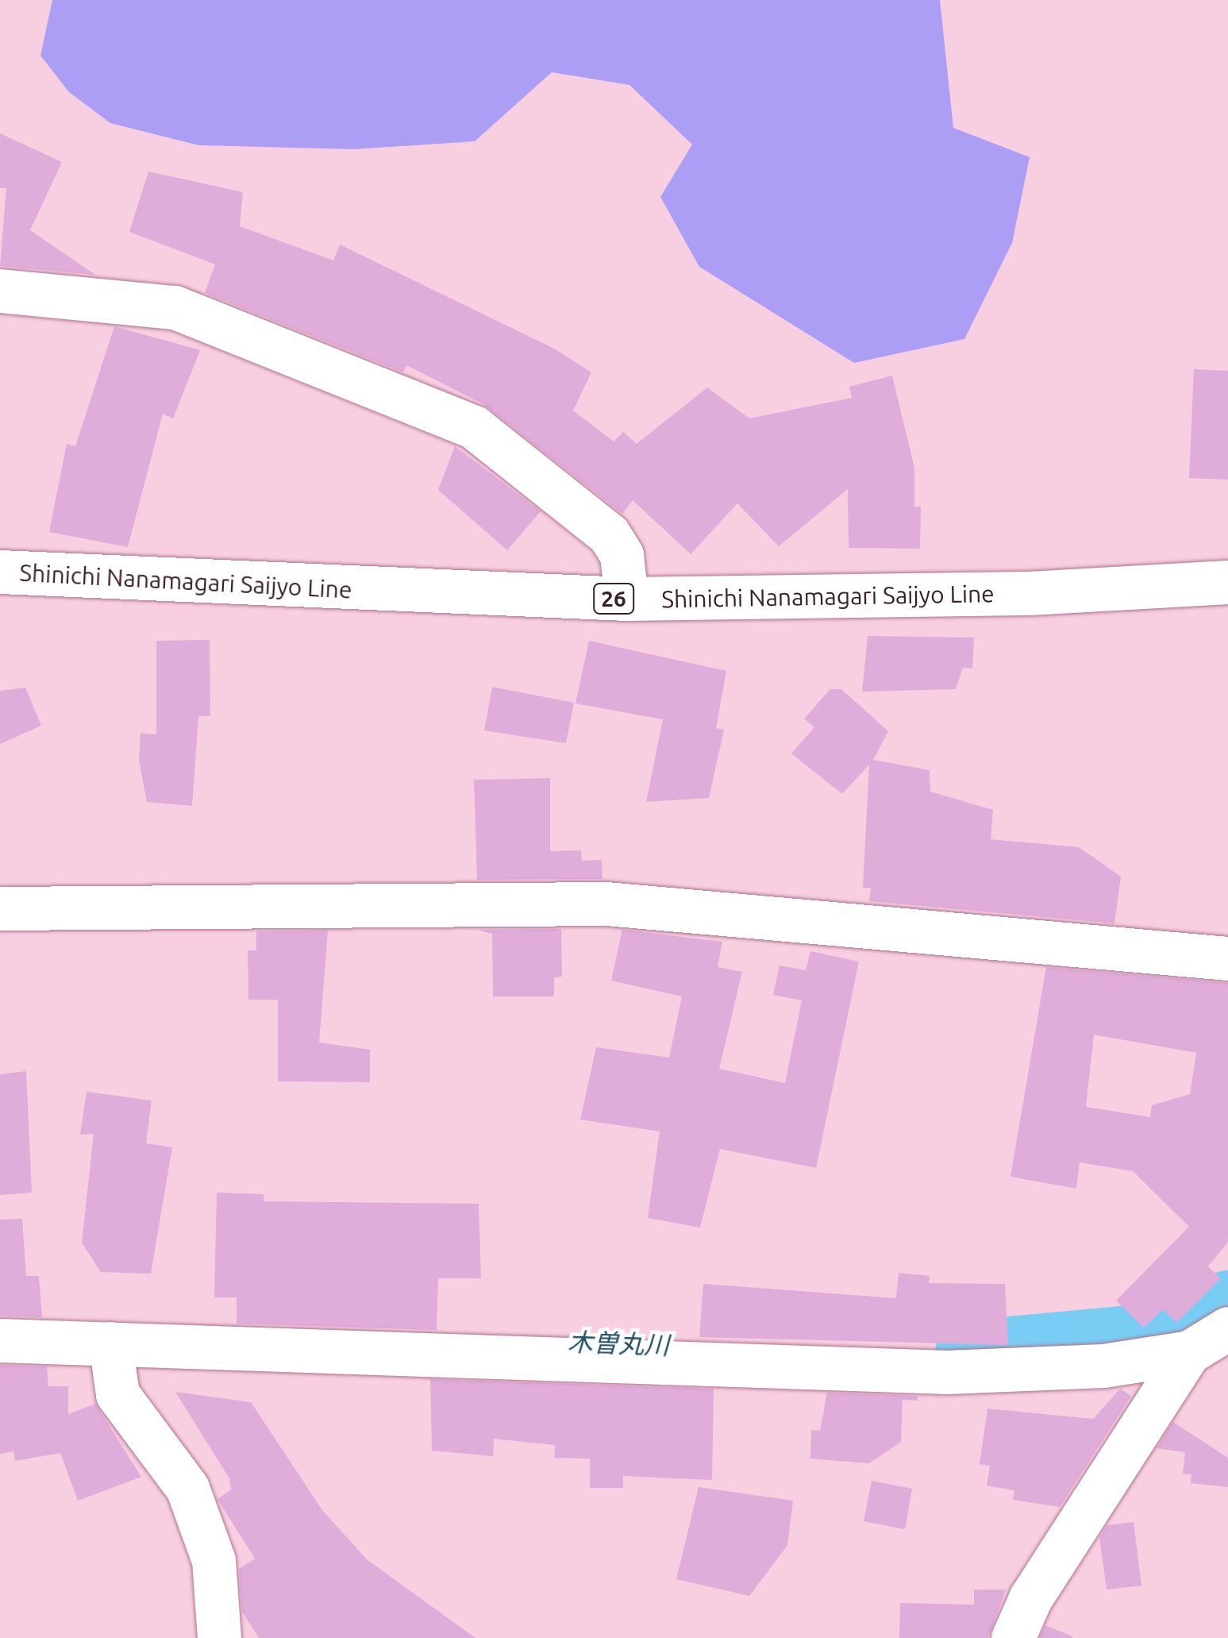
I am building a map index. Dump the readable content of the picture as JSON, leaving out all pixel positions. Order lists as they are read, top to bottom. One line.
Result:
{"streets":{"street":["Shinichi Nanamagari Saijyo Line","26"]},"water":["木曽丸川"]}
